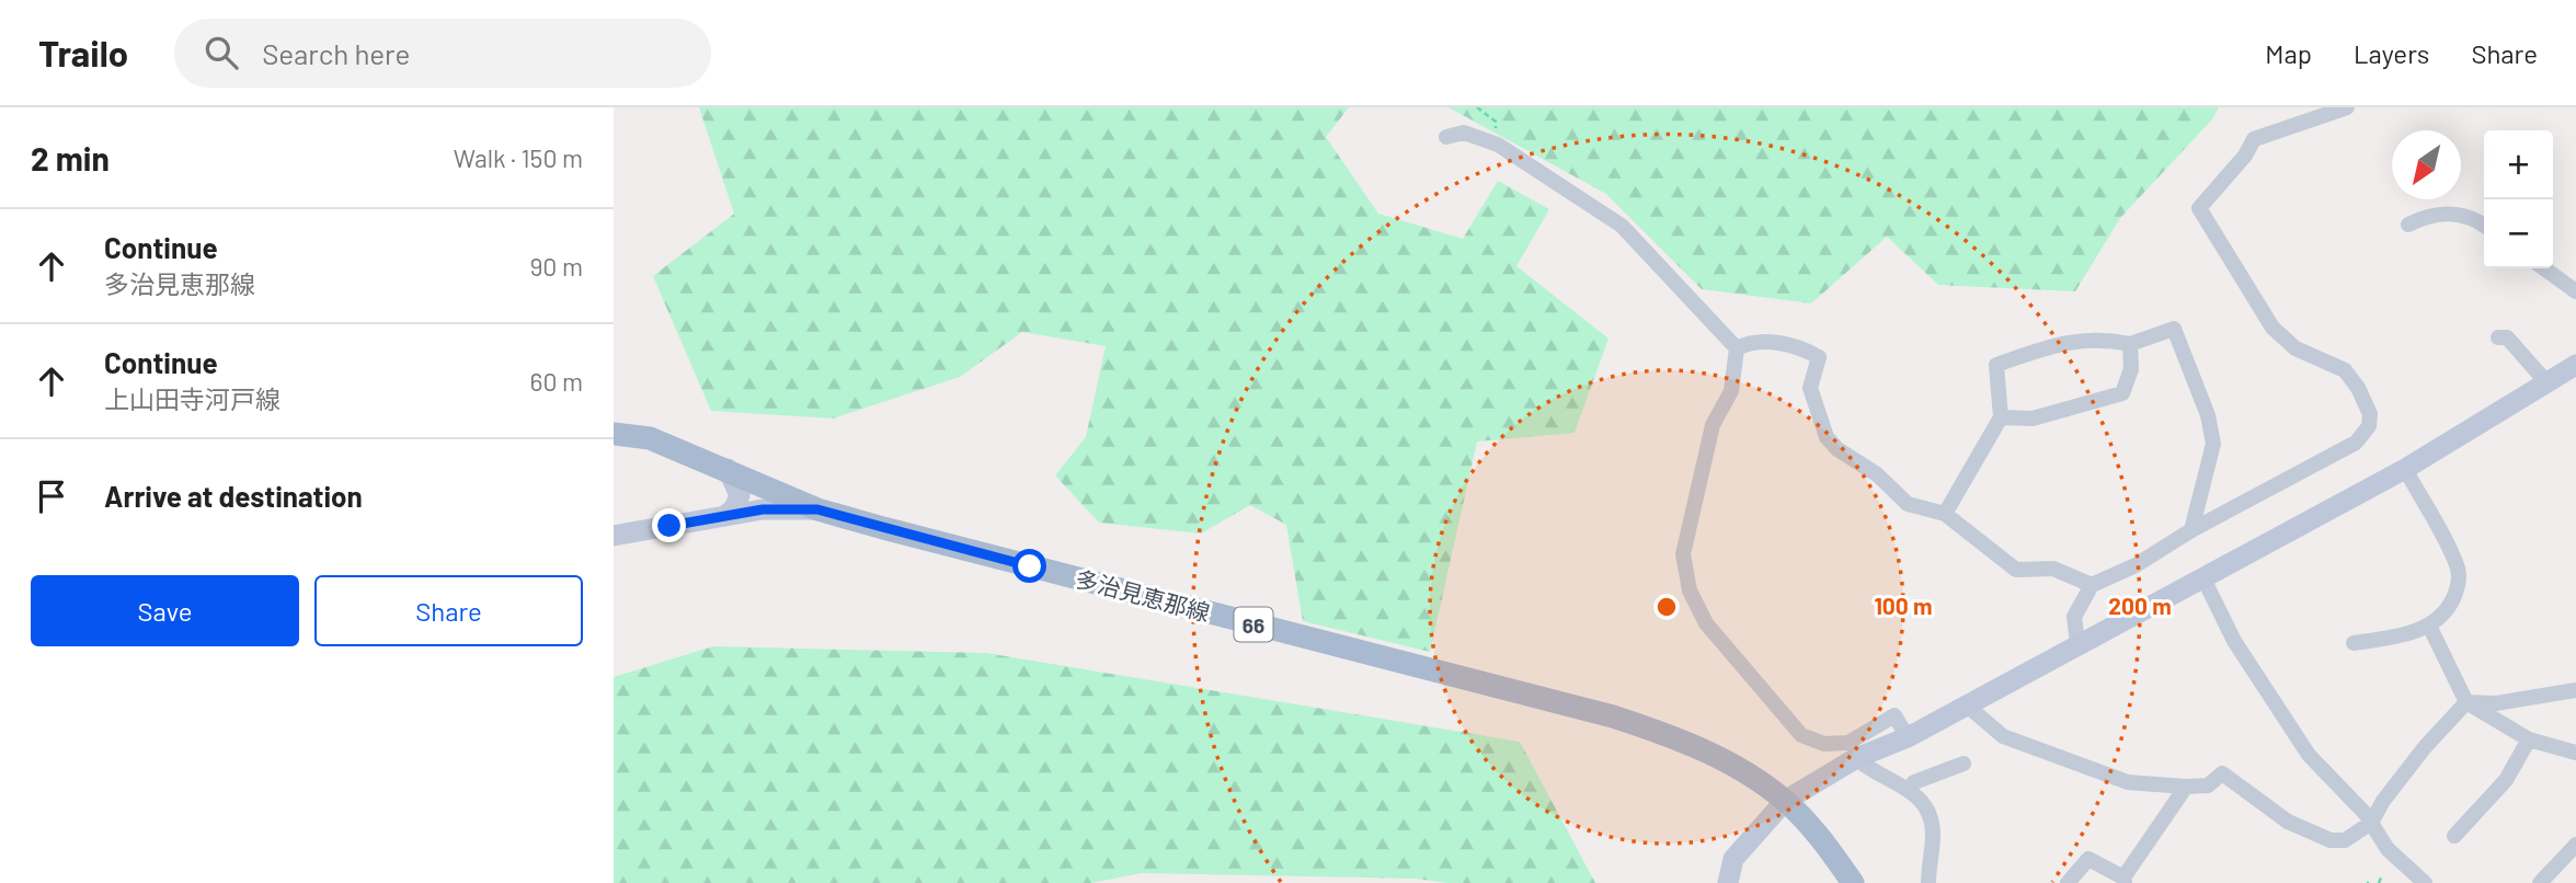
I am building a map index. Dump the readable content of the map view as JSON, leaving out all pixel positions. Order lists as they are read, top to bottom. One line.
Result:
{"streets":{"main road":["多治見恵那線","66"]},"north":"bottom left","page":{"header":"Trailo","search":"Search here","nav":["Map","Layers","Share"],"heading":["2 min","Walk · 150 m"],"map_buttons":["+","−"],"list":[["Continue","多治見恵那線","90 m"],["Continue","上山田寺河戸線","60 m"],"Arrive at destination"],"buttons":["Save","Share"]},"rings":["100 m","200 m"]}
